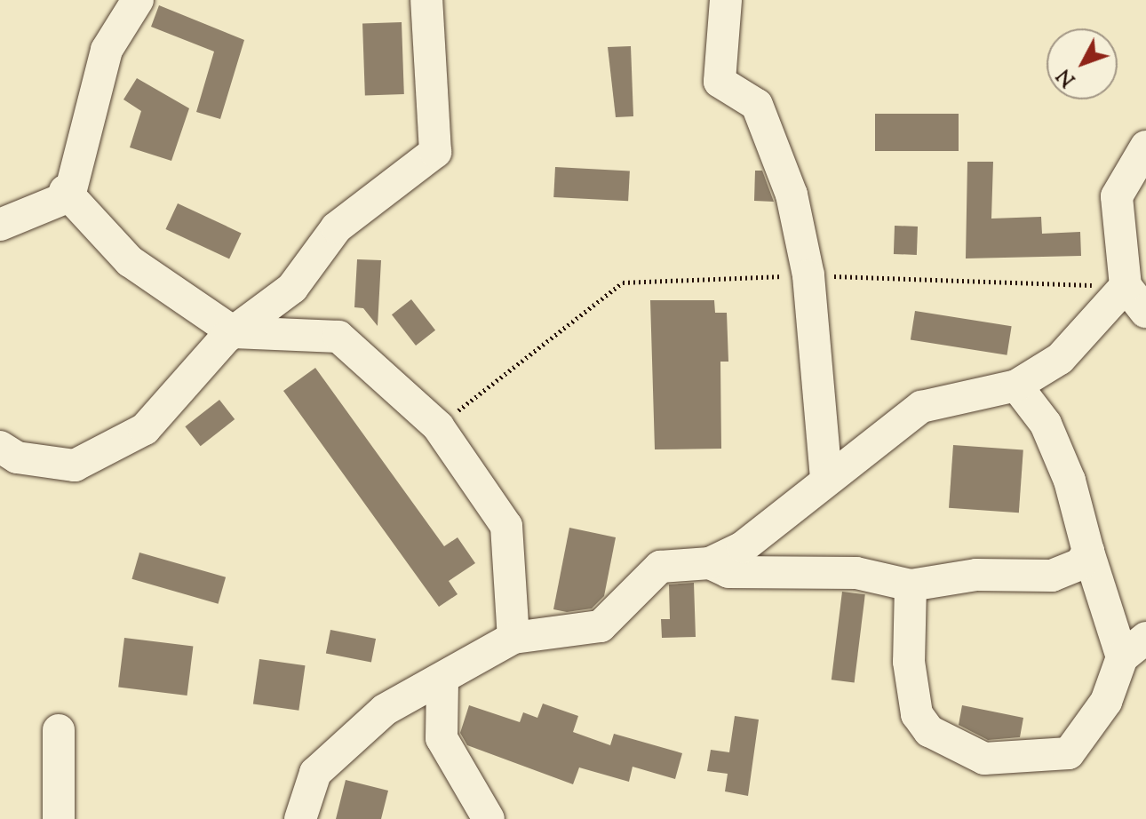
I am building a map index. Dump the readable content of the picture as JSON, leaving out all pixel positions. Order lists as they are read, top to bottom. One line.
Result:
{"north":"bottom left"}
